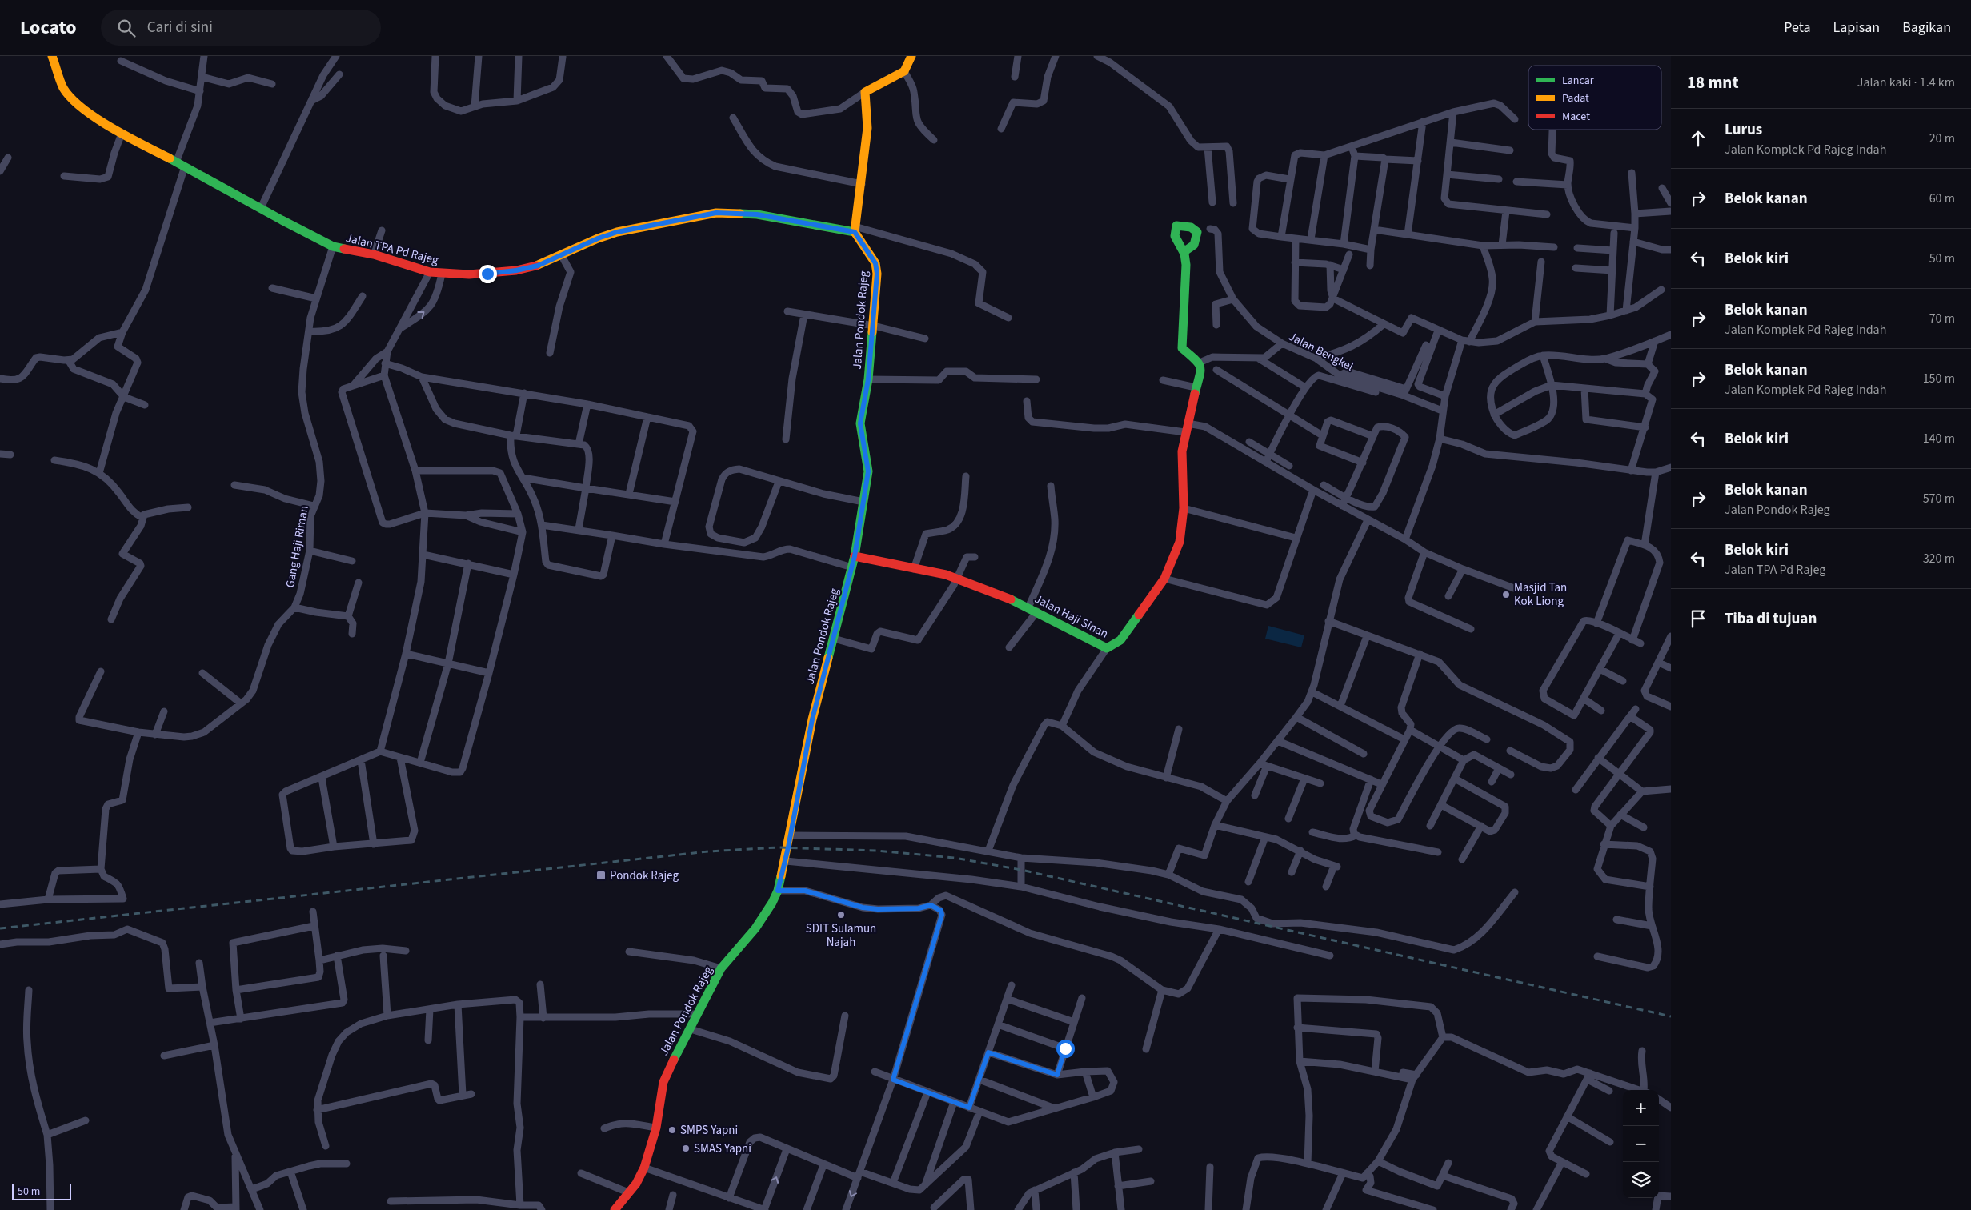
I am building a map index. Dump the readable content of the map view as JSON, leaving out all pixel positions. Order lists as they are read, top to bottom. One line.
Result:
{"streets":{"street":["Jalan TPA Pd Rajeg","Jalan Pondok Rajeg","Jalan Bengkel","Gang Haji Riman","Jalan Haji Sinan"]},"crossings":[["Jalan TPA Pd Rajeg","Jalan Pondok Rajeg"],["Jalan TPA Pd Rajeg","Gang Haji Riman"],["Jalan Pondok Rajeg","Jalan Haji Sinan"]],"places":{"other":["Masjid Tan Kok Liong","SDIT Sulamun Najah","SMPS Yapni","SMAS Yapni"],"transit":["Pondok Rajeg"]},"legend":["Lancar","Padat","Macet"],"scale_bar":"50 m","page":{"header":"Locato","search":"Cari di sini","nav":["Peta","Lapisan","Bagikan"],"heading":["18 mnt","Jalan kaki · 1.4 km"],"list":[["Lurus","Jalan Komplek Pd Rajeg Indah","20 m"],["Belok kanan","60 m"],["Belok kiri","50 m"],["Belok kanan","Jalan Komplek Pd Rajeg Indah","70 m"],["Belok kanan","Jalan Komplek Pd Rajeg Indah","150 m"],["Belok kiri","140 m"],["Belok kanan","Jalan Pondok Rajeg","570 m"],["Belok kiri","Jalan TPA Pd Rajeg","320 m"],"Tiba di tujuan"],"map_buttons":["+","−"],"scale":"50 m"}}
